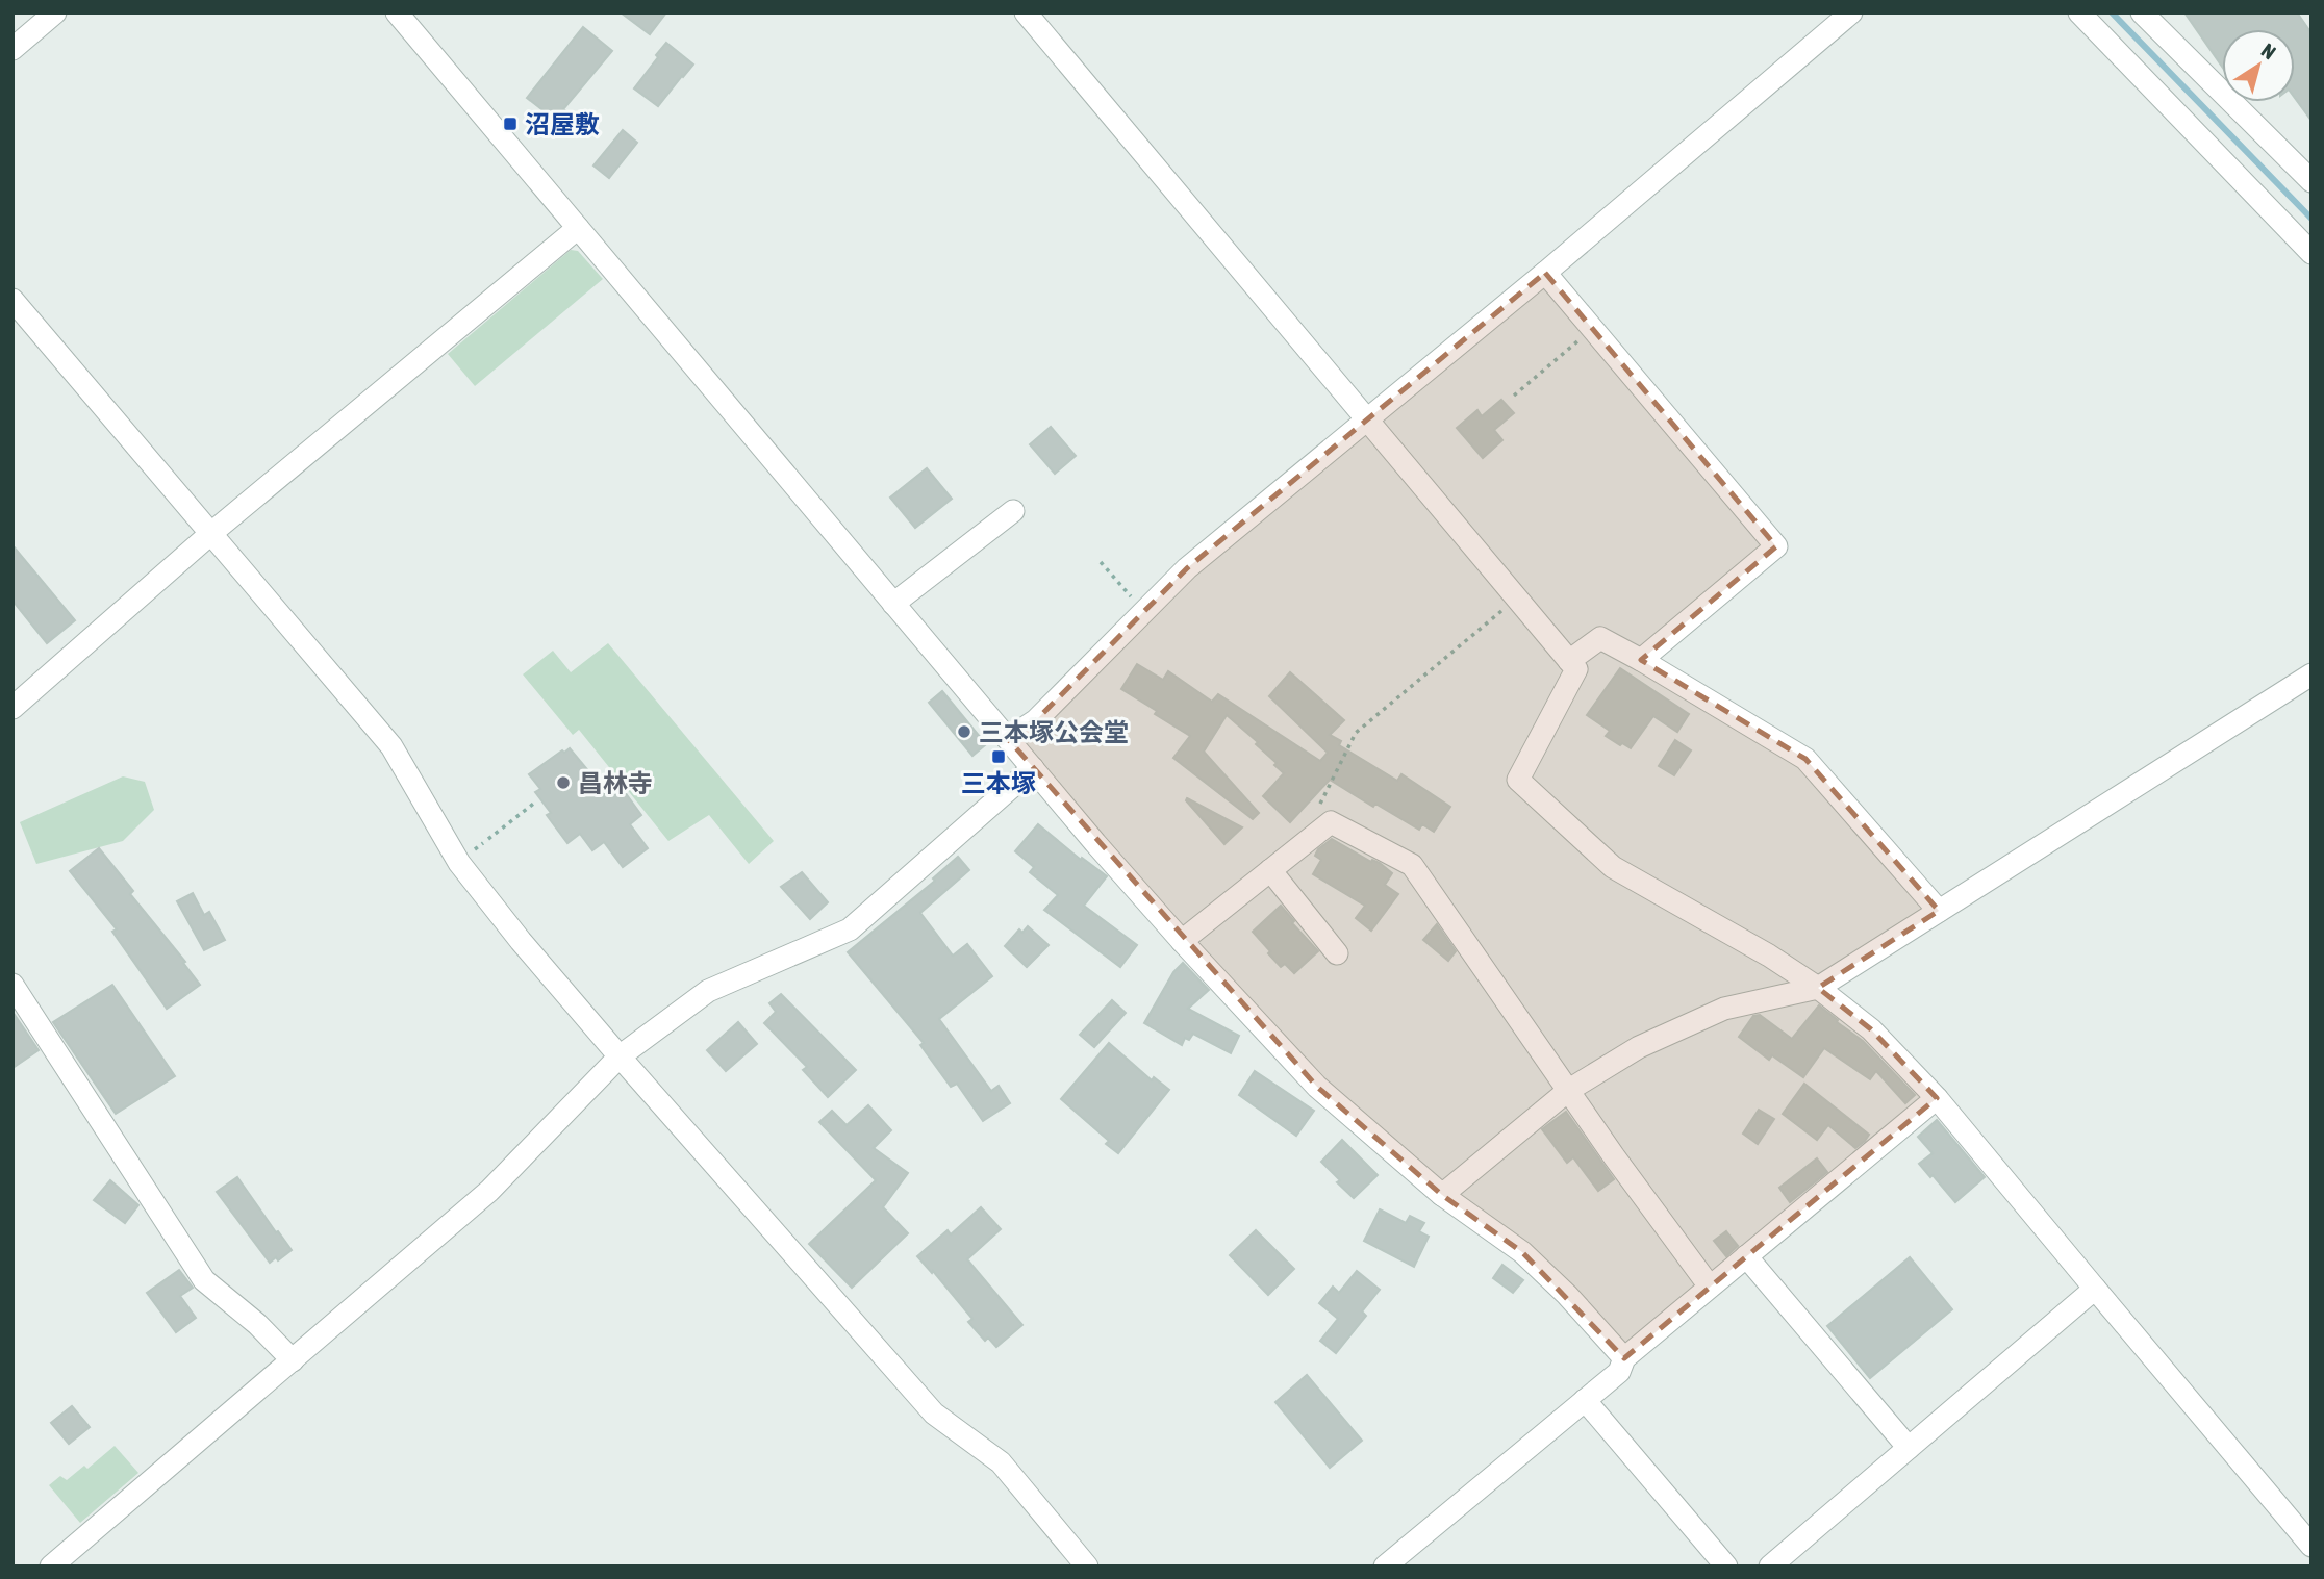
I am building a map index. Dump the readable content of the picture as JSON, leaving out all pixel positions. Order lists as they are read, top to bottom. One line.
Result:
{"places":{"transit":["沼屋敷","三本塚"],"other":["三本塚公会堂","昌林寺"]},"north":"top right"}
